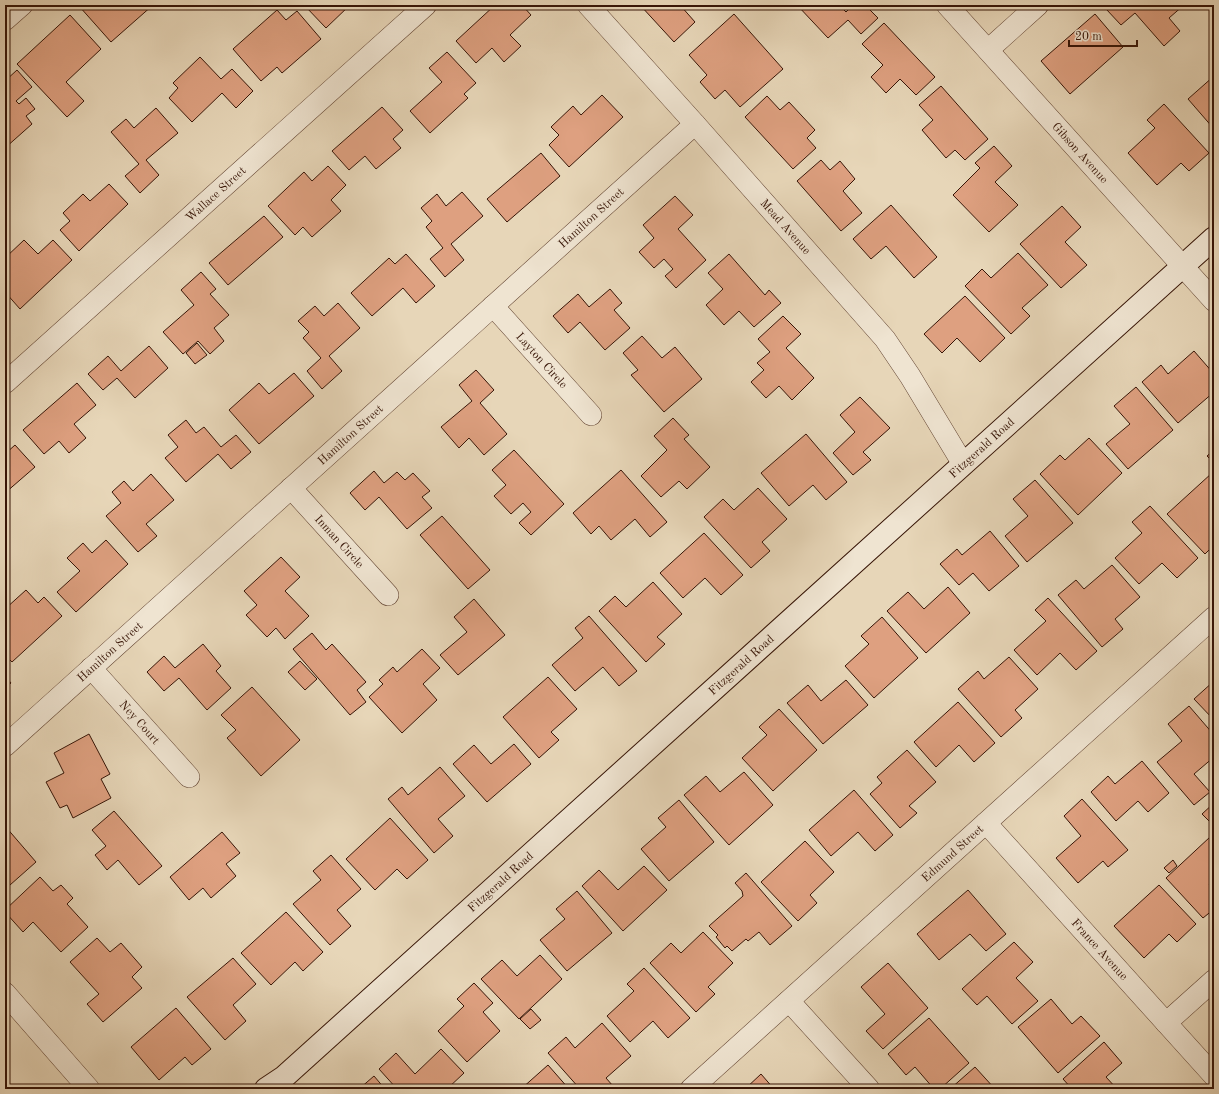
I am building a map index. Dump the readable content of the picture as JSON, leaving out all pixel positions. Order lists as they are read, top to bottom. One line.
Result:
{"streets":{"main road":["Fitzgerald Road"],"street":["Gibson Avenue","Wallace Street","Hamilton Street","Mead Avenue","Layton Circle","Inman Circle","Ney Court","Edmund Street","France Avenue"]},"crossings":[["Gibson Avenue","Fitzgerald Road"],["Hamilton Street","Mead Avenue"],["Hamilton Street","Layton Circle"],["Hamilton Street","Inman Circle"],["Hamilton Street","Ney Court"],["Mead Avenue","Fitzgerald Road"],["Edmund Street","France Avenue"]],"scale_bar":"20 m"}
